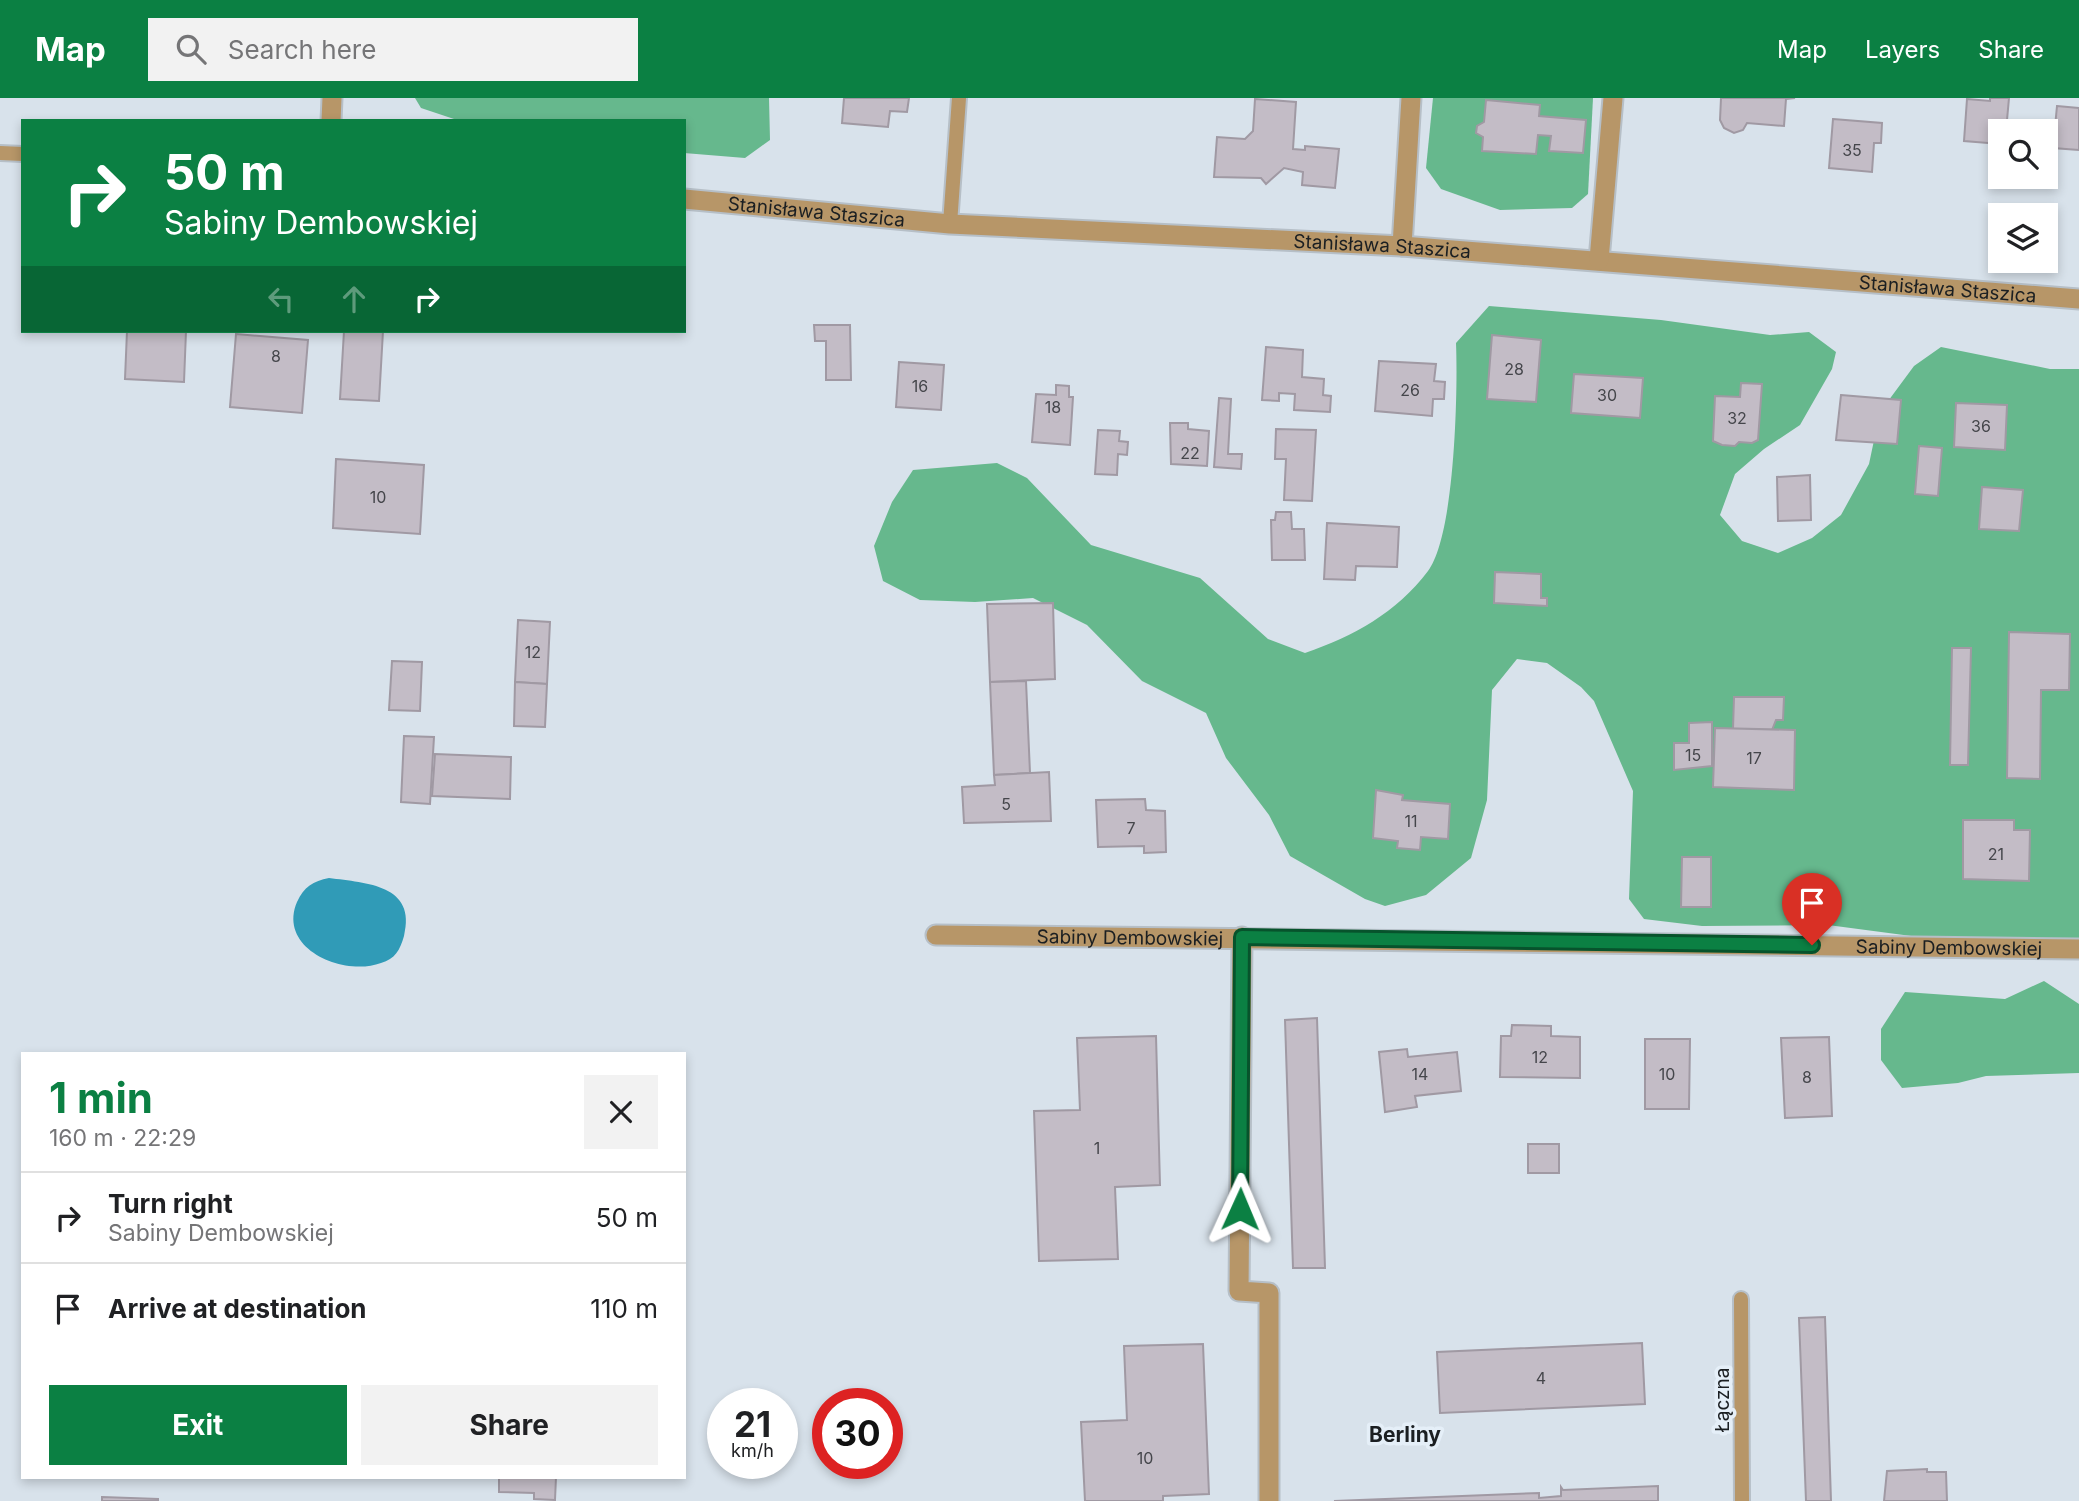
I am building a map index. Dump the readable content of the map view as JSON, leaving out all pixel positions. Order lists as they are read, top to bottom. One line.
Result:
{"streets":{"street":["Stanisława Staszica","Sabiny Dembowskiej"],"lane":["Łączna"]},"districts":["Berliny"],"house_numbers":["35","8","28","16","26","30","18","32","36","22","10","12","15","17","5","11","7","21","12","14","10","8","1","4","10"],"page":{"header":"Map","search":"Search here","nav":["Map","Layers","Share"],"turn":["50 m","Sabiny Dembowskiej"],"heading":["1 min","160 m · 22:29"],"list":[{"name":"Turn right","note":"Sabiny Dembowskiej","value":"50 m"},{"name":"Arrive at destination","value":"110 m"}],"buttons":["Exit","Share"],"speed":"21 km/h","limit":"30"}}
